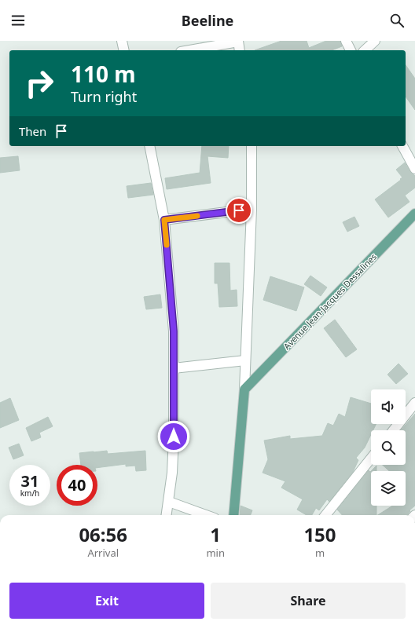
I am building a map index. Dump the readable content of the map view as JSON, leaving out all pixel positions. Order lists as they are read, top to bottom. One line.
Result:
{"streets":{"main road":["Avenue Jean-Jacques Dessalines"]},"page":{"header":"Beeline","turn":["110 m","Turn right"],"then":"Then","speed":"31 km/h","limit":"40","eta":["06:56","Arrival","1","min","150","m"],"buttons":["Exit","Share"]}}
